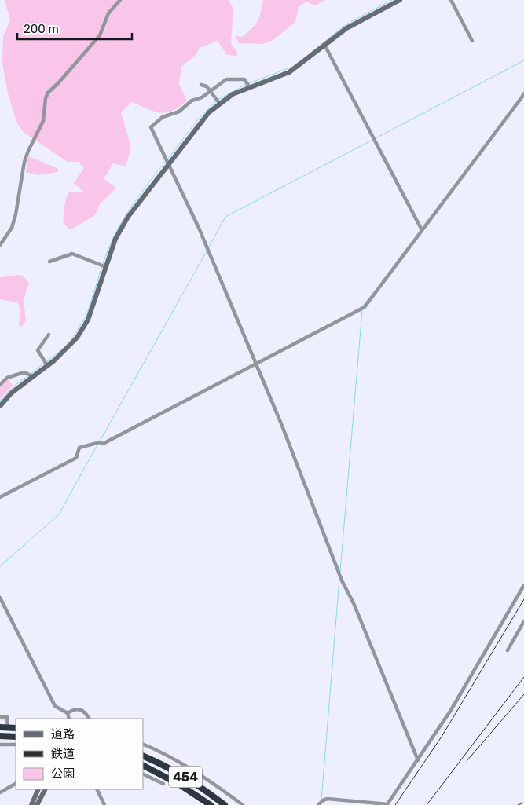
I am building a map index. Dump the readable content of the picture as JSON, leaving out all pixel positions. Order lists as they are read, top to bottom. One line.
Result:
{"streets":{"highway":["454"]},"legend":["道路","鉄道","公園"],"scale_bar":"200 m"}
